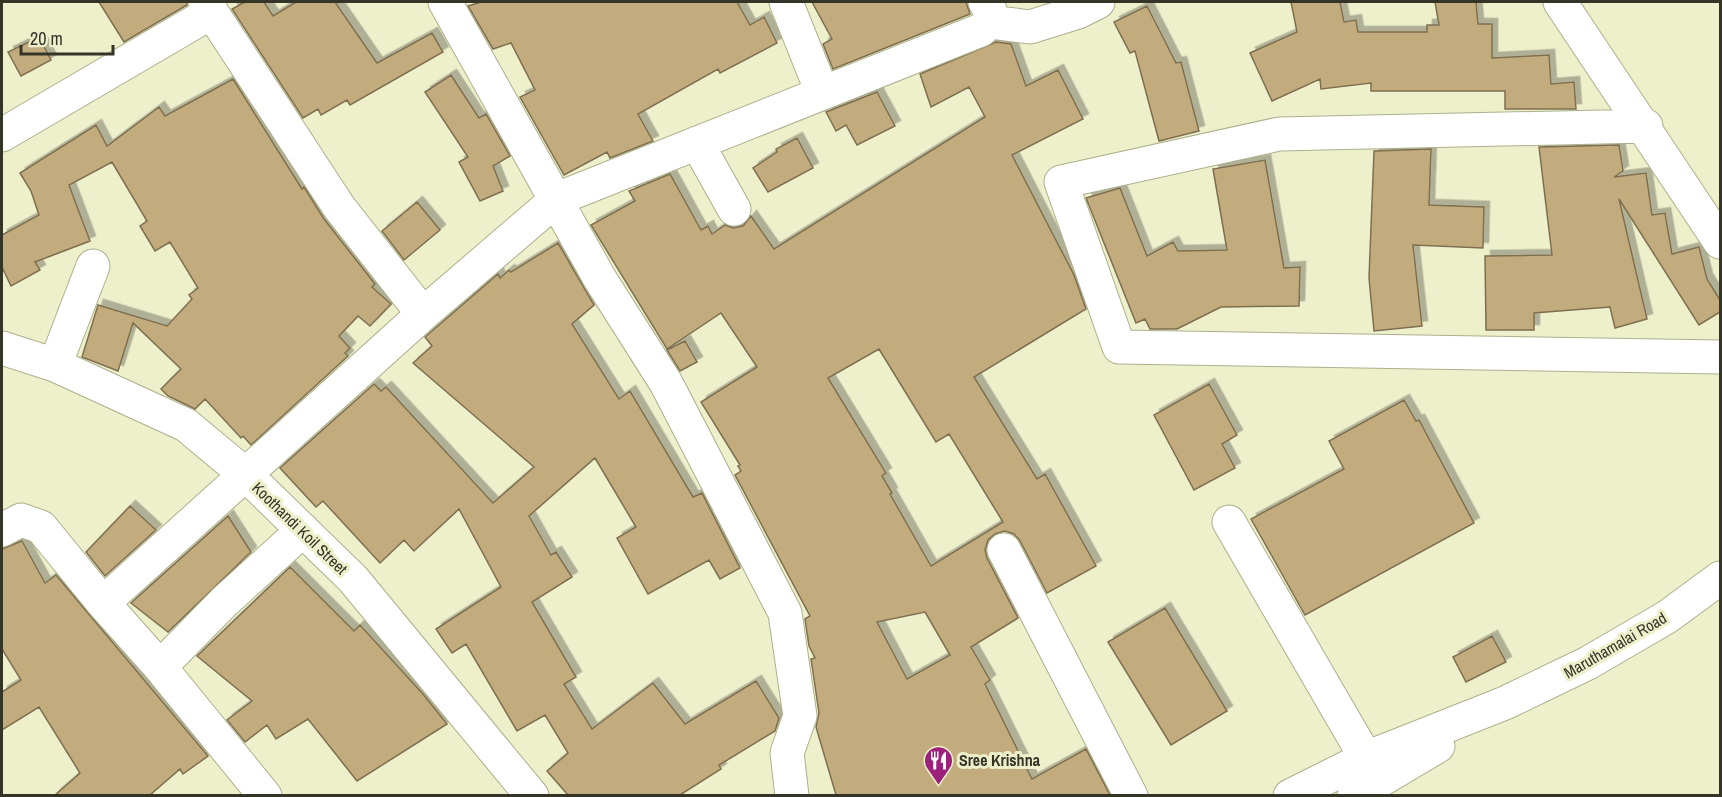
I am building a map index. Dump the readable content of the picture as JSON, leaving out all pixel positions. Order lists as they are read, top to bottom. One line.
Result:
{"streets":{"street":["Koothandi Koil Street","Maruthamalai Road"]},"places":{"restaurant":["Sree Krishna"]},"scale_bar":"20 m"}
